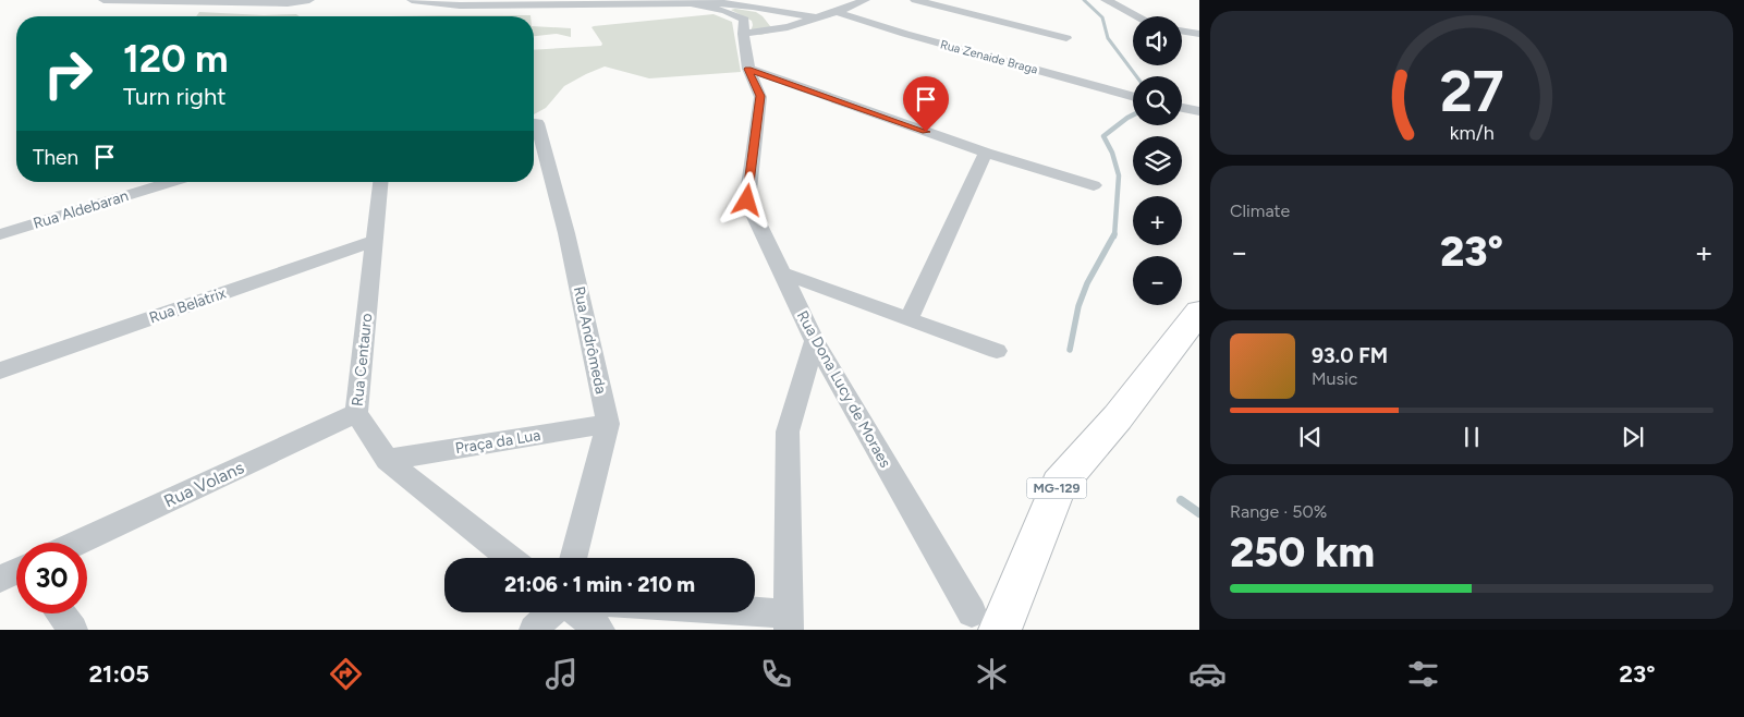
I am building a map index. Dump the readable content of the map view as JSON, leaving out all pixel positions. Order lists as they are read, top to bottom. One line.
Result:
{"streets":{"main road":["MG-129"],"street":["Rua Zenaide Braga","Rua Aldebaran","Rua Belatrix","Rua Andrômeda","Rua Centauro","Rua Dona Lucy de Moraes","Praça da Lua","Rua Volans"]},"crossings":[["Rua Belatrix","Rua Centauro"],["Rua Andrômeda","Praça da Lua"],["Rua Centauro","Praça da Lua"],["Rua Centauro","Rua Volans"],["Rua Dona Lucy de Moraes","MG-129"]],"page":{"map_buttons":["+","−"],"turn":["120 m","Turn right"],"then":"Then","tile":["Climate",["Range · 50%","250 km"]],"heat":["−","23°","+"],"song":["93.0 FM","Music"],"limit":"30","trip":"21:06 · 1 min · 210 m","tabs":["21:05","23°"],"gauge":["27","km/h"]}}
